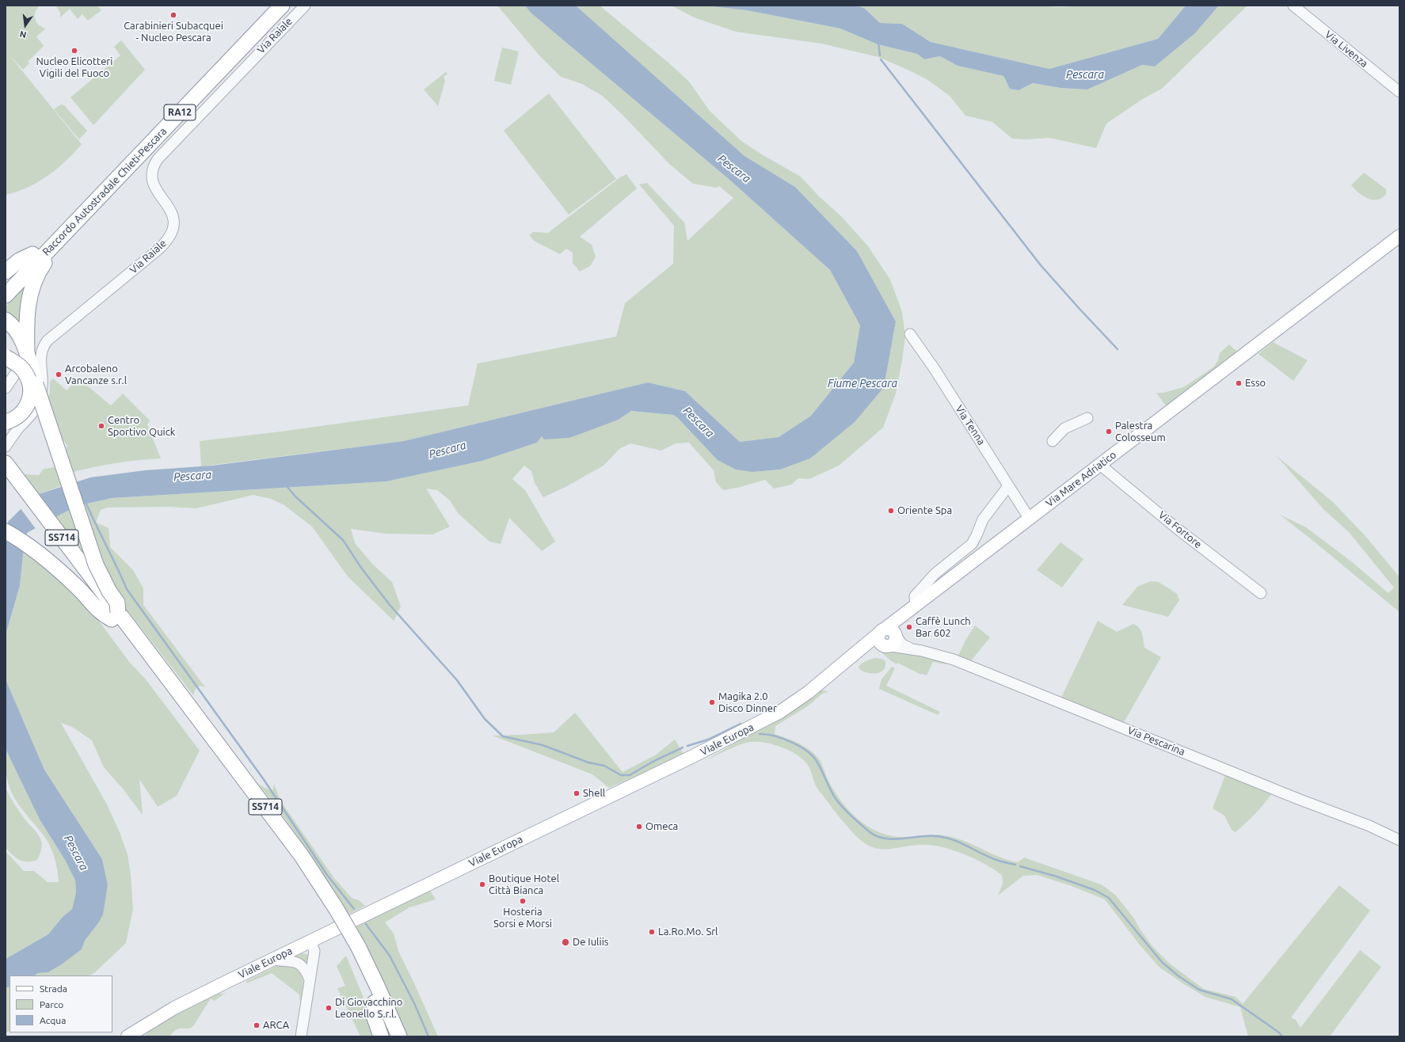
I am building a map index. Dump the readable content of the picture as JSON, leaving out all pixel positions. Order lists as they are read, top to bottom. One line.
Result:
{"streets":{"highway":["RA12","Raccordo Autostradale Chieti-Pescara","SS714"],"main road":["Via Mare Adriatico","Viale Europa"],"street":["Via Raiale","Via Livenza","Via Tenna","Via Fortore","Via Pescarina"]},"crossings":[["Via Tenna","Via Mare Adriatico"],["Via Mare Adriatico","Via Fortore"],["Via Mare Adriatico","Viale Europa"],["Via Mare Adriatico","Via Pescarina"],["Viale Europa","Via Pescarina"]],"water":["Pescara","Fiume Pescara"],"places":["Carabinieri Subacquei - Nucleo Pescara","Nucleo Elicotteri Vigili del Fuoco","Arcobaleno Vancanze s.r.l","Esso","Centro Sportivo Quick","Palestra Colosseum","Oriente Spa","Caffè Lunch Bar 602","Magika 2.0 Disco Dinner","Shell","Omeca","Boutique Hotel Città Bianca","Hosteria Sorsi e Morsi","La.Ro.Mo. Srl","De Iuliis","Di Giovacchino Leonello S.r.l.","ARCA"],"legend":["Strada","Parco","Acqua"],"north":"bottom"}
